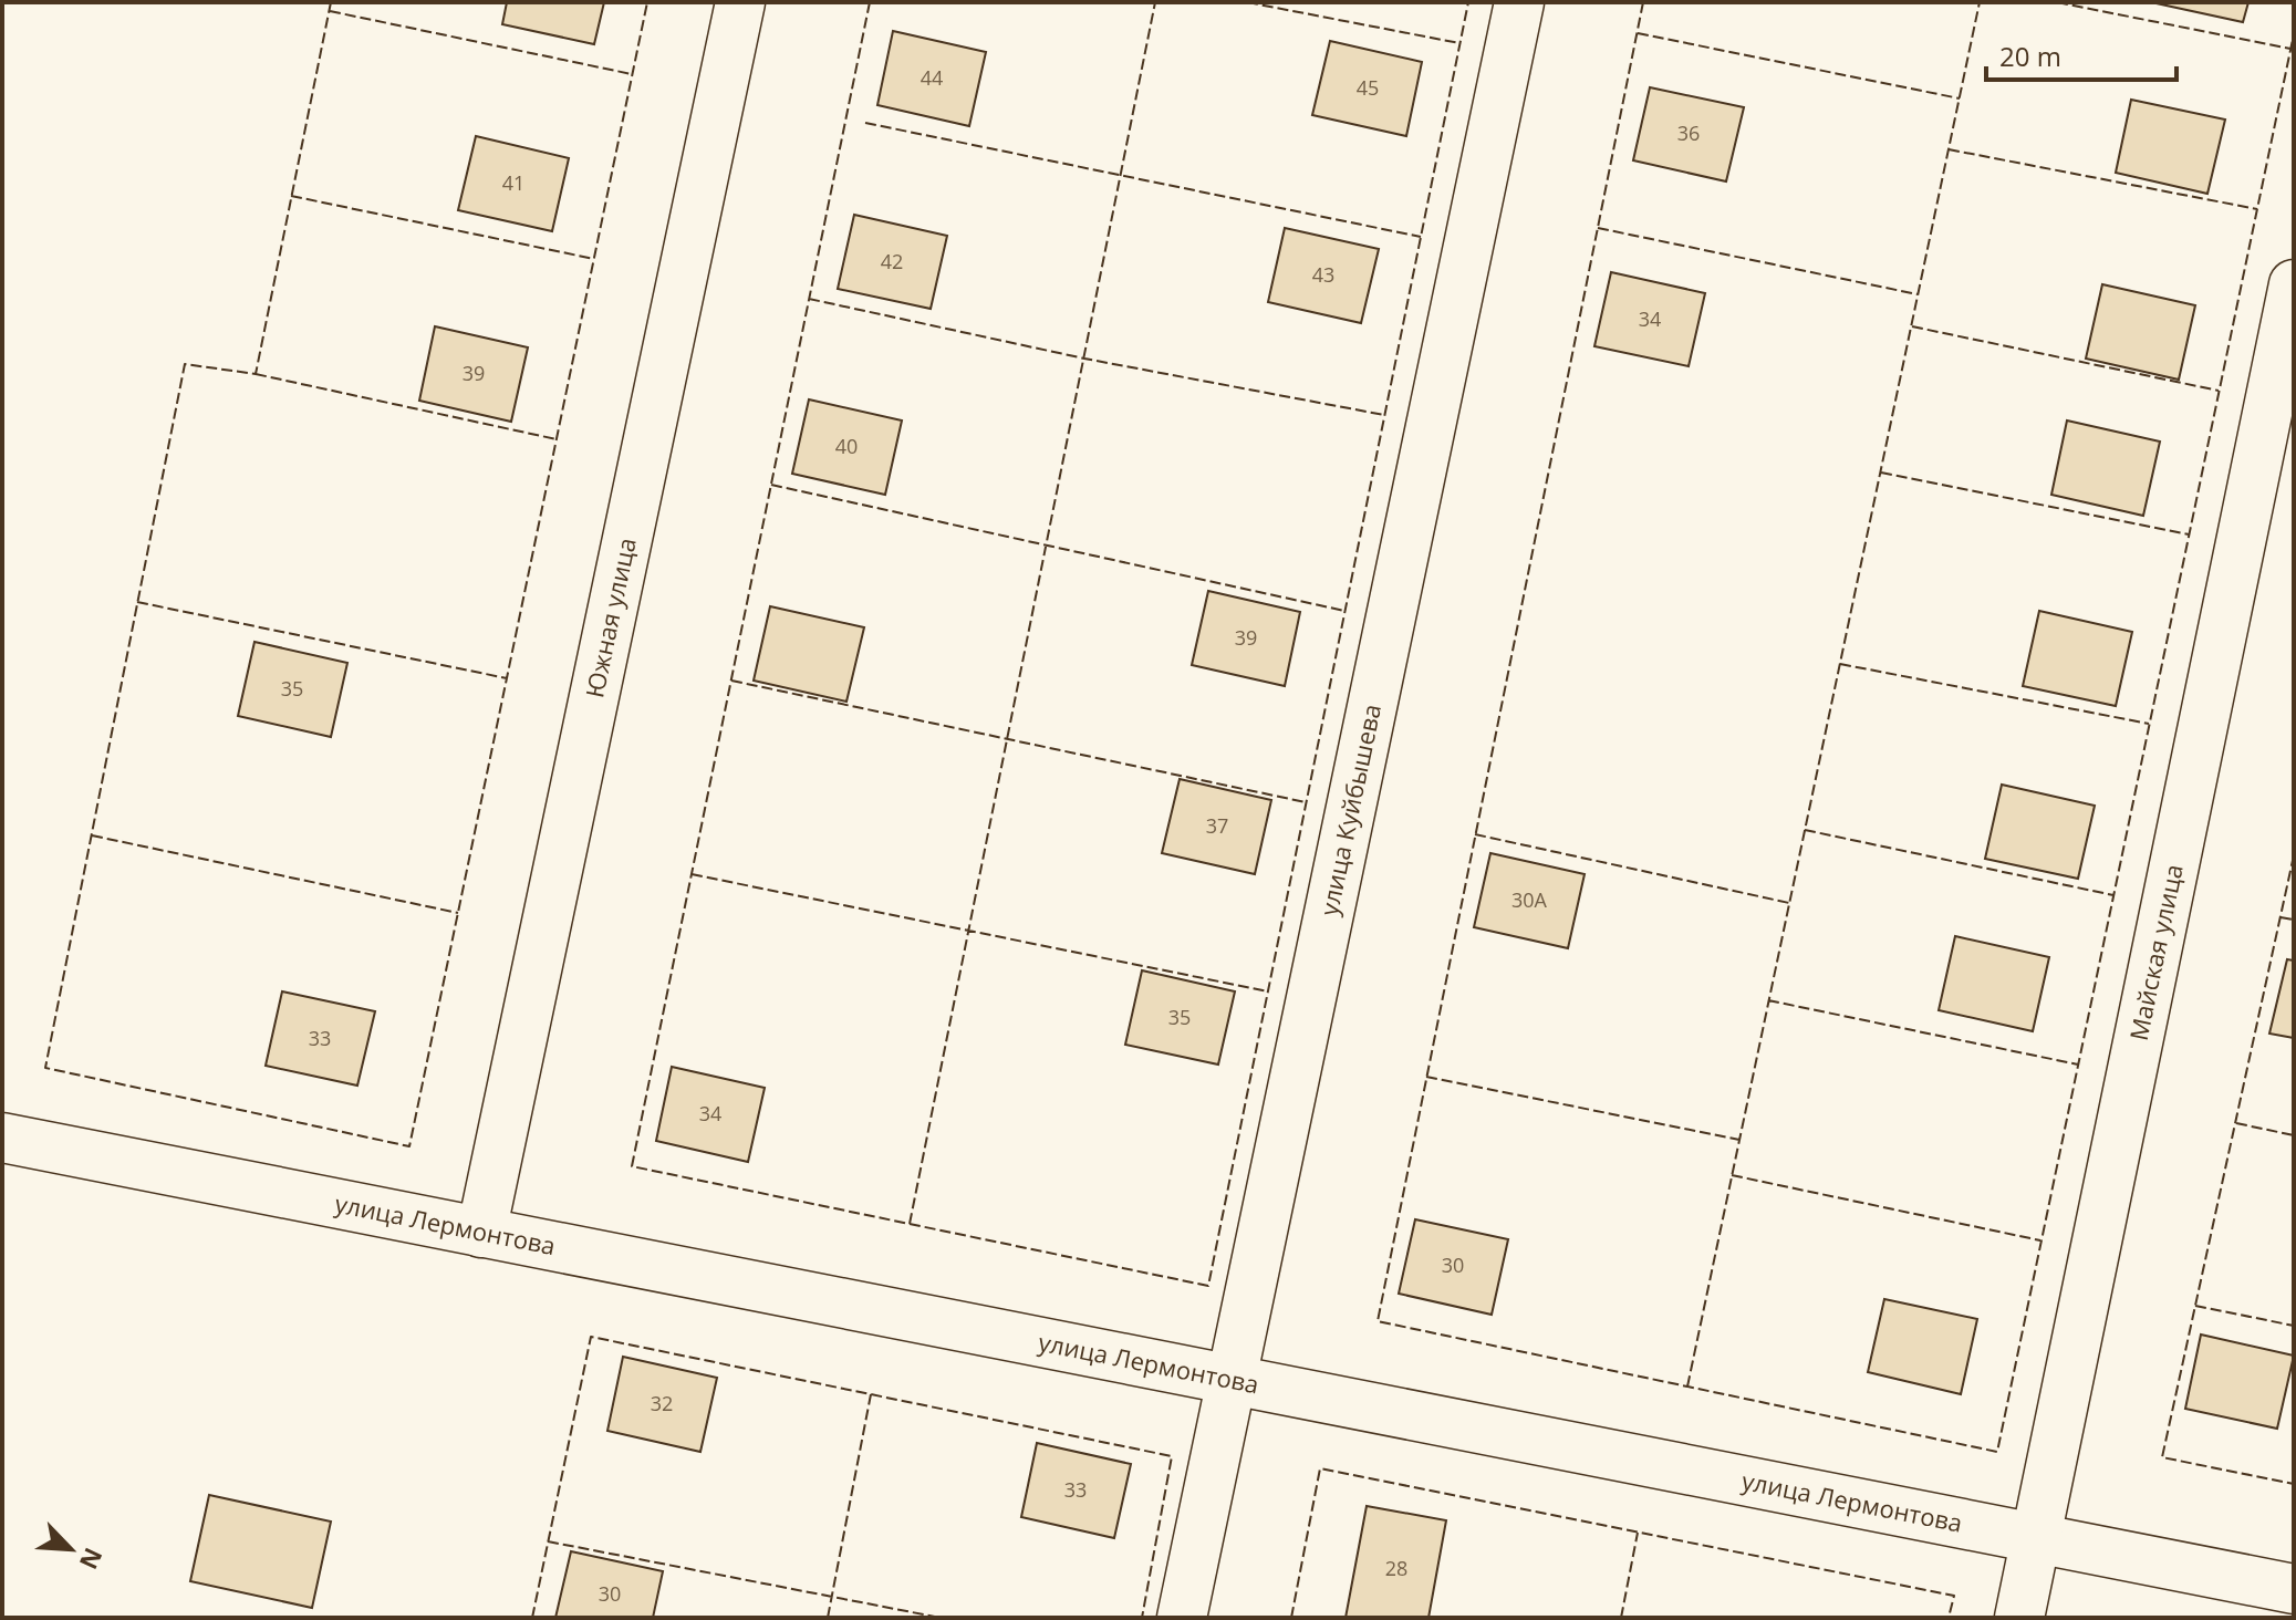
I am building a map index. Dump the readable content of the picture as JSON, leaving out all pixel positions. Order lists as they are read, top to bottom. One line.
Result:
{"streets":{"street":["Южная улица","улица Куйбышева","Майская улица","улица Лермонтова"]},"crossings":[["Южная улица","улица Лермонтова"],["улица Куйбышева","улица Лермонтова"],["Майская улица","улица Лермонтова"]],"house_numbers":["44","45","36","41","42","43","34","39","40","39","35","37","30А","35","33","34","30","32","33","28","30"],"scale_bar":"20 m","north":"bottom right"}
